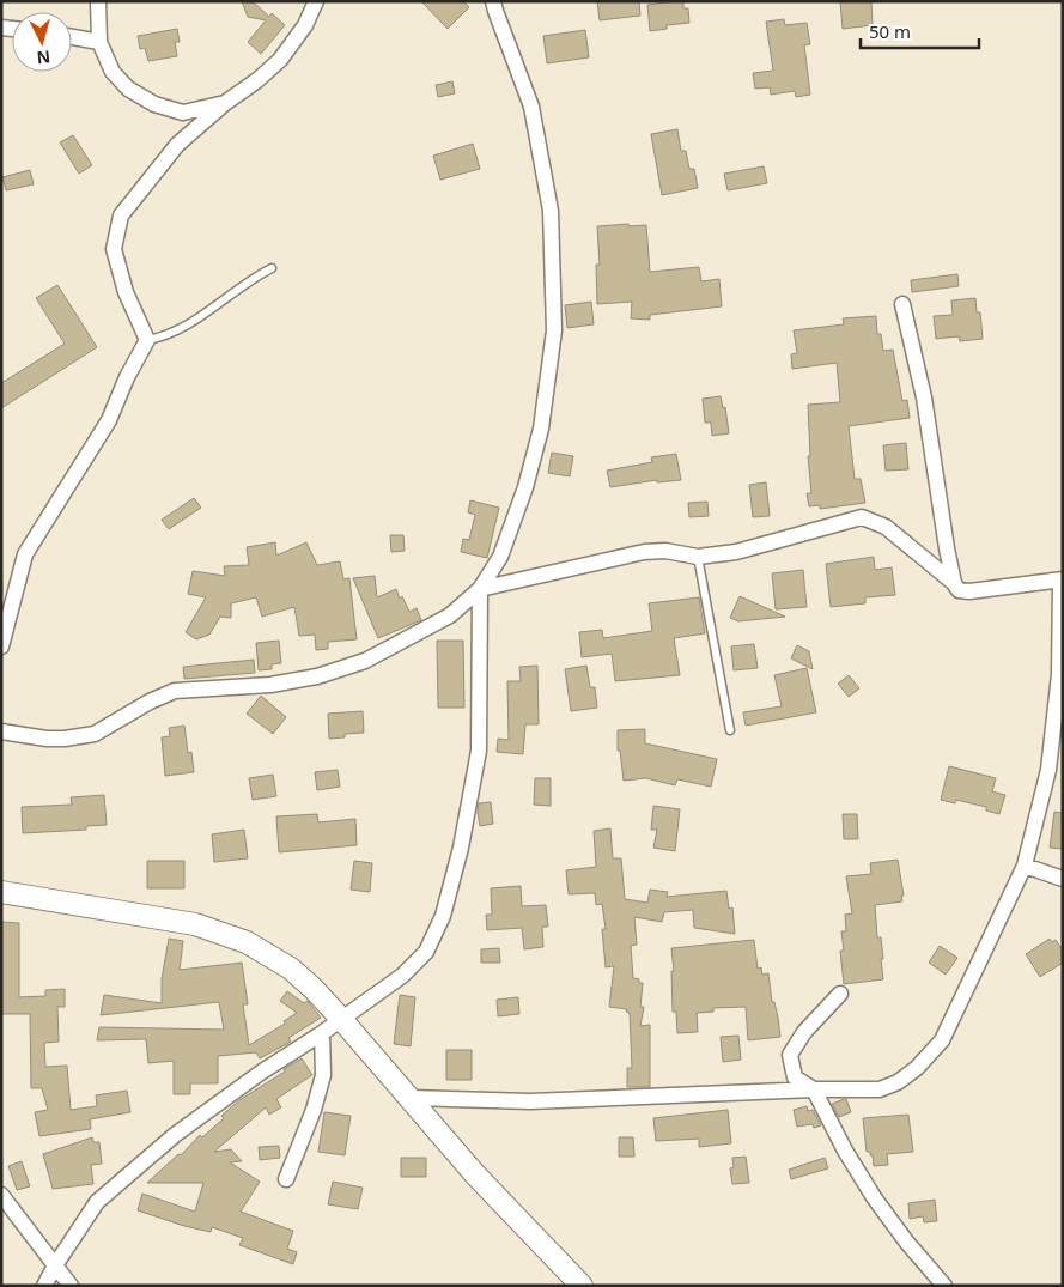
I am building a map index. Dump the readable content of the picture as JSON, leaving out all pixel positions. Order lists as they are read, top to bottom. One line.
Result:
{"scale_bar":"50 m","north":"bottom"}
